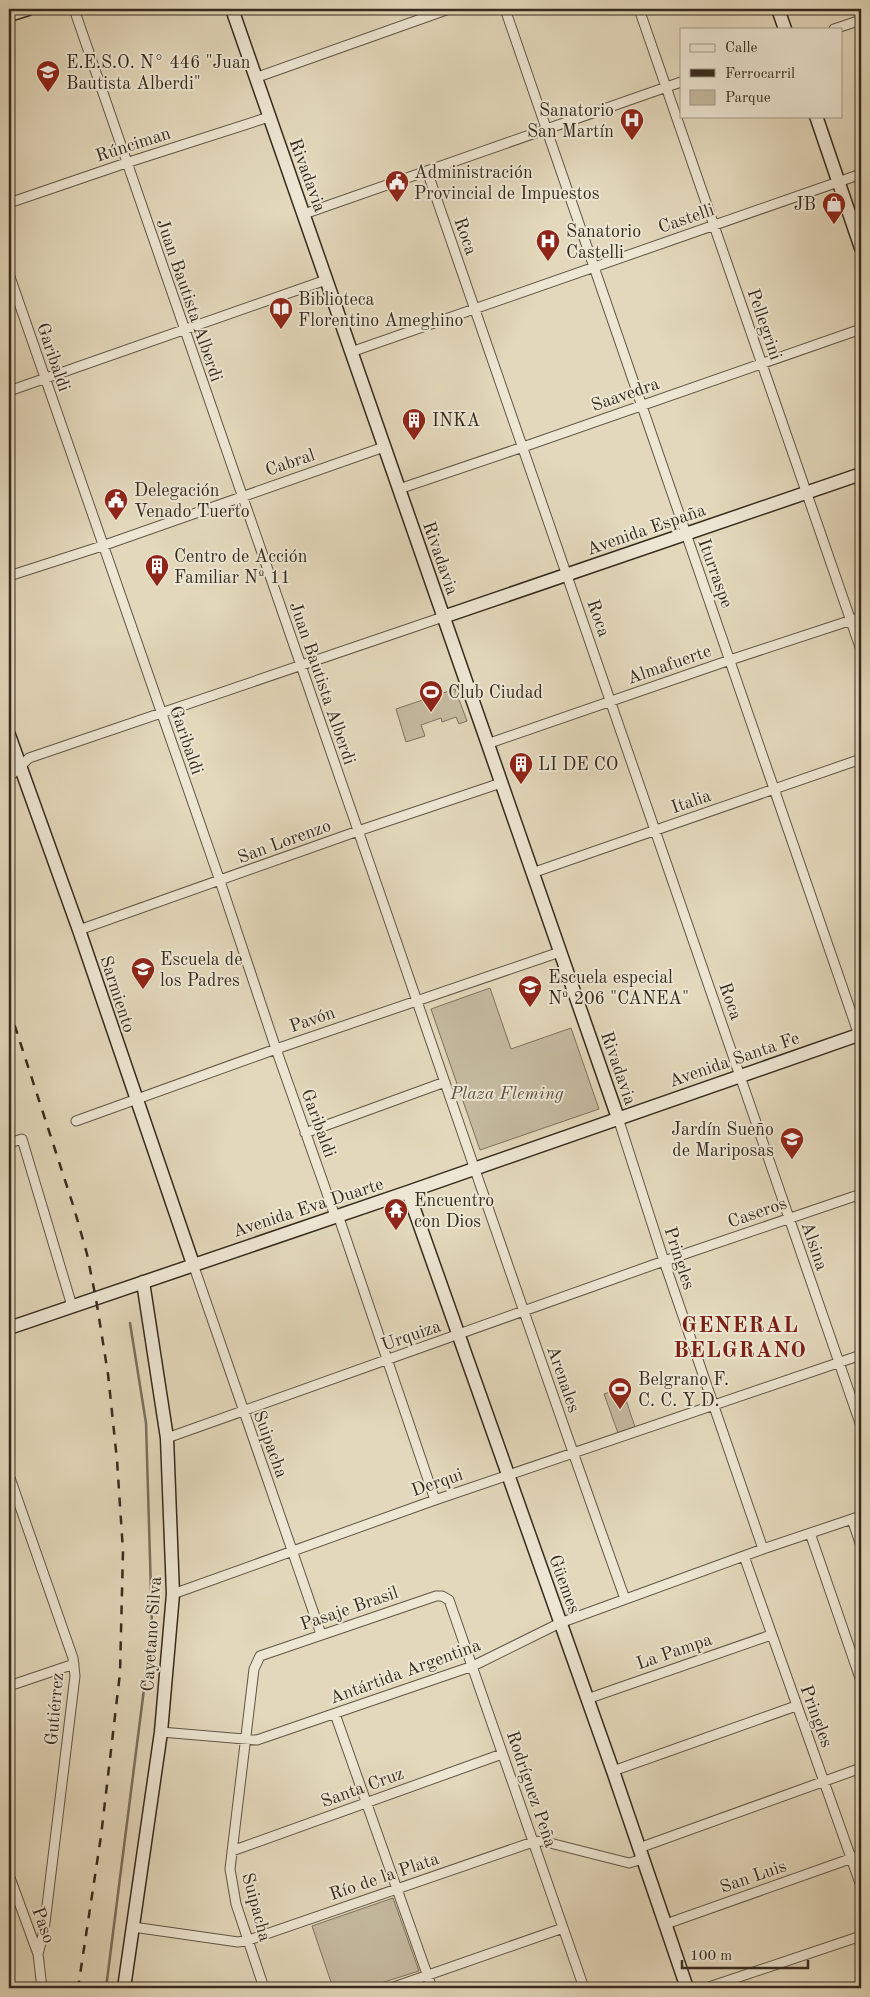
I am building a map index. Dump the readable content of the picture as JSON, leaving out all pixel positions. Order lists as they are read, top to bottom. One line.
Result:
{"streets":{"street":["Rúnciman","Rivadavia","Castelli","Roca","Juan Bautista Alberdi","Pellegrini","Garibaldi","Saavedra","Cabral","Avenida España","Iturraspe","Almafuerte","Italia","San Lorenzo","Sarmiento","Pavón","Avenida Santa Fe","Avenida Eva Duarte","Caseros","Alsina","Pringles","Urquiza","Arenales","Suipacha","Derqui","Güemes","Pasaje Brasil","Cayetano Silva","La Pampa","Antártida Argentina","Gutiérrez","Santa Cruz","Rodríguez Peña","Río de la Plata","San Luis","Paso"]},"crossings":[["Rúnciman","Rivadavia"],["Rúnciman","Juan Bautista Alberdi"],["Rivadavia","Castelli"],["Rivadavia","Saavedra"],["Rivadavia","Cabral"],["Rivadavia","Avenida España"],["Rivadavia","Almafuerte"],["Rivadavia","Italia"],["Rivadavia","San Lorenzo"],["Rivadavia","Pavón"],["Rivadavia","Avenida Santa Fe"],["Rivadavia","Avenida Eva Duarte"],["Rivadavia","Pringles"],["Castelli","Roca"],["Castelli","Pellegrini"],["Castelli","Iturraspe"],["Roca","Saavedra"],["Roca","Avenida España"],["Roca","Almafuerte"],["Roca","Italia"],["Roca","Avenida Santa Fe"],["Roca","Alsina"],["Juan Bautista Alberdi","Cabral"],["Juan Bautista Alberdi","San Lorenzo"],["Juan Bautista Alberdi","Pavón"],["Juan Bautista Alberdi","Avenida Eva Duarte"],["Juan Bautista Alberdi","Arenales"],["Pellegrini","Saavedra"],["Pellegrini","Avenida España"],["Pellegrini","Almafuerte"],["Garibaldi","Cabral"],["Garibaldi","San Lorenzo"],["Garibaldi","Pavón"],["Garibaldi","Avenida Eva Duarte"],["Saavedra","Iturraspe"],["Avenida España","Iturraspe"],["Iturraspe","Almafuerte"],["Iturraspe","Italia"],["Iturraspe","Avenida Santa Fe"],["San Lorenzo","Sarmiento"],["Sarmiento","Pavón"],["Sarmiento","Avenida Eva Duarte"],["Sarmiento","Suipacha"],["Avenida Santa Fe","Avenida Eva Duarte"],["Avenida Santa Fe","Alsina"],["Avenida Santa Fe","Pringles"],["Avenida Eva Duarte","Pringles"],["Avenida Eva Duarte","Arenales"],["Avenida Eva Duarte","Suipacha"],["Avenida Eva Duarte","Güemes"],["Avenida Eva Duarte","Cayetano Silva"],["Caseros","Alsina"],["Caseros","Pringles"],["Caseros","Urquiza"],["Alsina","Derqui"],["Pringles","Urquiza"],["Pringles","Derqui"],["Pringles","La Pampa"],["Pringles","Antártida Argentina"],["Pringles","Río de la Plata"],["Pringles","San Luis"],["Urquiza","Arenales"],["Urquiza","Suipacha"],["Urquiza","Güemes"],["Urquiza","Cayetano Silva"],["Arenales","Derqui"],["Arenales","Antártida Argentina"],["Suipacha","Derqui"],["Suipacha","Pasaje Brasil"],["Suipacha","Antártida Argentina"],["Suipacha","Santa Cruz"],["Suipacha","Río de la Plata"],["Derqui","Güemes"],["Derqui","Cayetano Silva"],["Güemes","La Pampa"],["Güemes","Antártida Argentina"],["Güemes","Río de la Plata"],["Güemes","San Luis"],["Pasaje Brasil","Rodríguez Peña"],["Cayetano Silva","Antártida Argentina"],["Cayetano Silva","Río de la Plata"],["Antártida Argentina","Rodríguez Peña"],["Gutiérrez","Paso"],["Santa Cruz","Rodríguez Peña"],["Rodríguez Peña","Río de la Plata"]],"districts":["GENERAL BELGRANO"],"parks":["Plaza Fleming"],"places":{"school or university":["E.E.S.O. N° 446 \"Juan Bautista Alberdi\"","Escuela de los Padres","Escuela especial Nº 206 \"CANEA\"","Jardín Sueño de Mariposas"],"hospital":["Sanatorio San Martín","Sanatorio Castelli"],"public building":["Administración Provincial de Impuestos","Delegación Venado Tuerto"],"shop":["JB"],"library":["Biblioteca Florentino Ameghino"],"building":["INKA","Centro de Acción Familiar Nº 11","LI DE CO"],"sports":["Club Ciudad","Belgrano F. C. C. Y D."],"temple":["Encuentro con Dios"]},"legend":["Calle","Ferrocarril","Parque"],"scale_bar":"100 m"}
